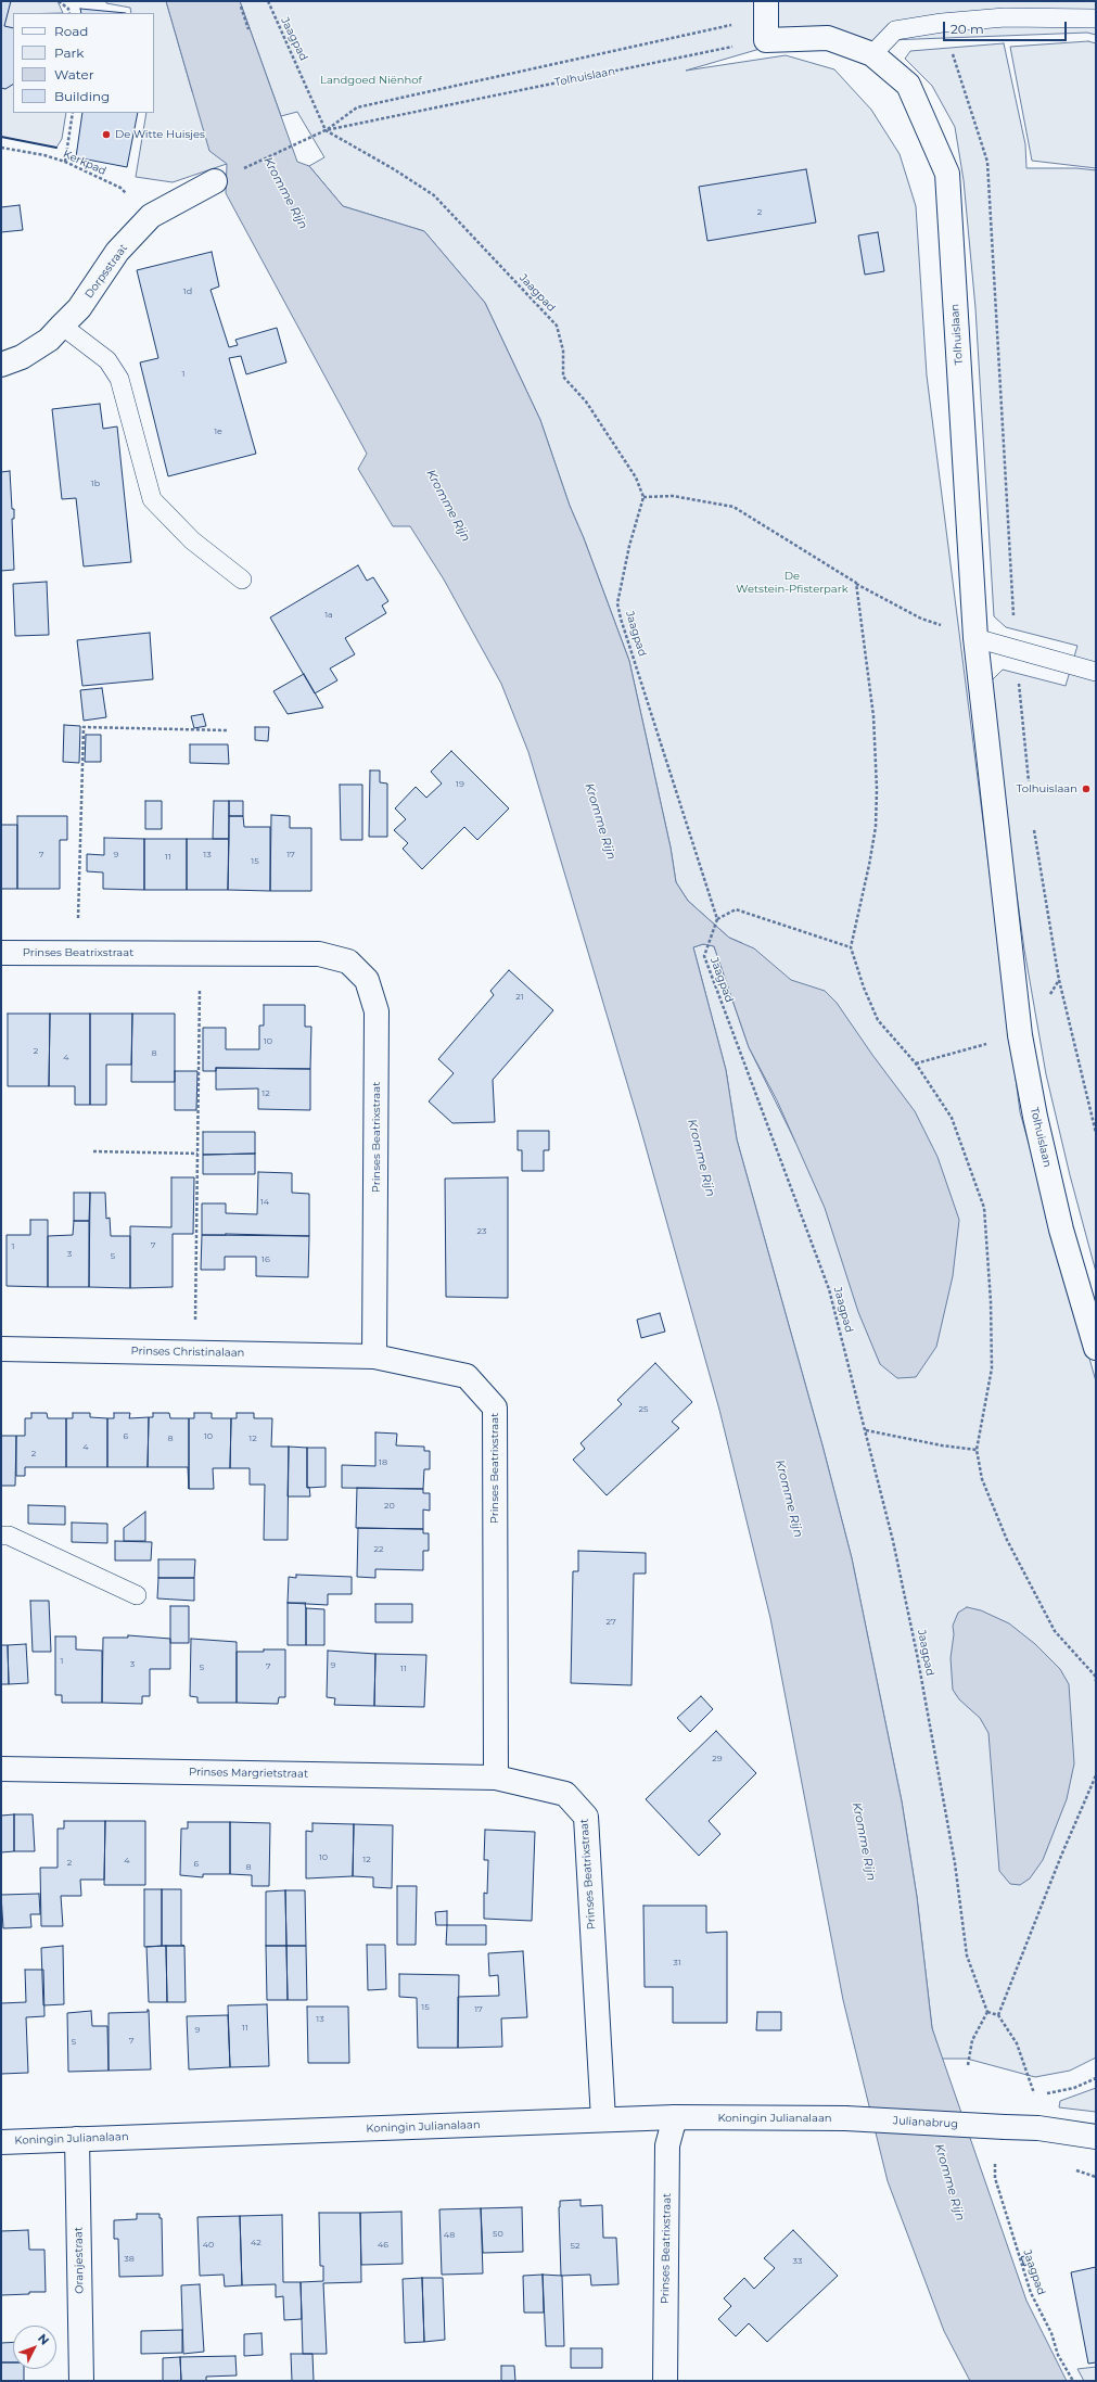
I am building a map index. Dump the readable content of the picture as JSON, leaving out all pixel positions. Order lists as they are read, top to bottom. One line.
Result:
{"streets":{"street":["Tolhuislaan","Dorpsstraat","Prinses Beatrixstraat","Prinses Christinalaan","Prinses Margrietstraat","Koningin Julianalaan","Julianabrug","Oranjestraat"],"path":["Jaagpad","Kerkpad"]},"crossings":[["Jaagpad","Tolhuislaan"],["Tolhuislaan","Dorpsstraat"],["Kerkpad","Dorpsstraat"],["Prinses Beatrixstraat","Prinses Christinalaan"],["Prinses Beatrixstraat","Prinses Margrietstraat"],["Prinses Beatrixstraat","Koningin Julianalaan"],["Koningin Julianalaan","Julianabrug"],["Koningin Julianalaan","Oranjestraat"]],"water":["Kromme Rijn"],"parks":["Landgoed Niënhof","De Wetstein-Pfisterpark"],"places":["De Witte Huisjes","Tolhuislaan"],"house_numbers":["2","1d","1","1e","1b","1a","19","7","9","13","17","11","15","21","10","2","8","4","12","14","23","7","1","3","5","16","25","6","10","8","12","4","2","18","20","22","27","1","3","9","7","5","11","29","10","12","4","2","6","8","31","15","17","13","11","9","7","5","50","48","42","40","46","52","38","33"],"legend":["Road","Park","Water","Building"],"scale_bar":"20 m","north":"top right"}
